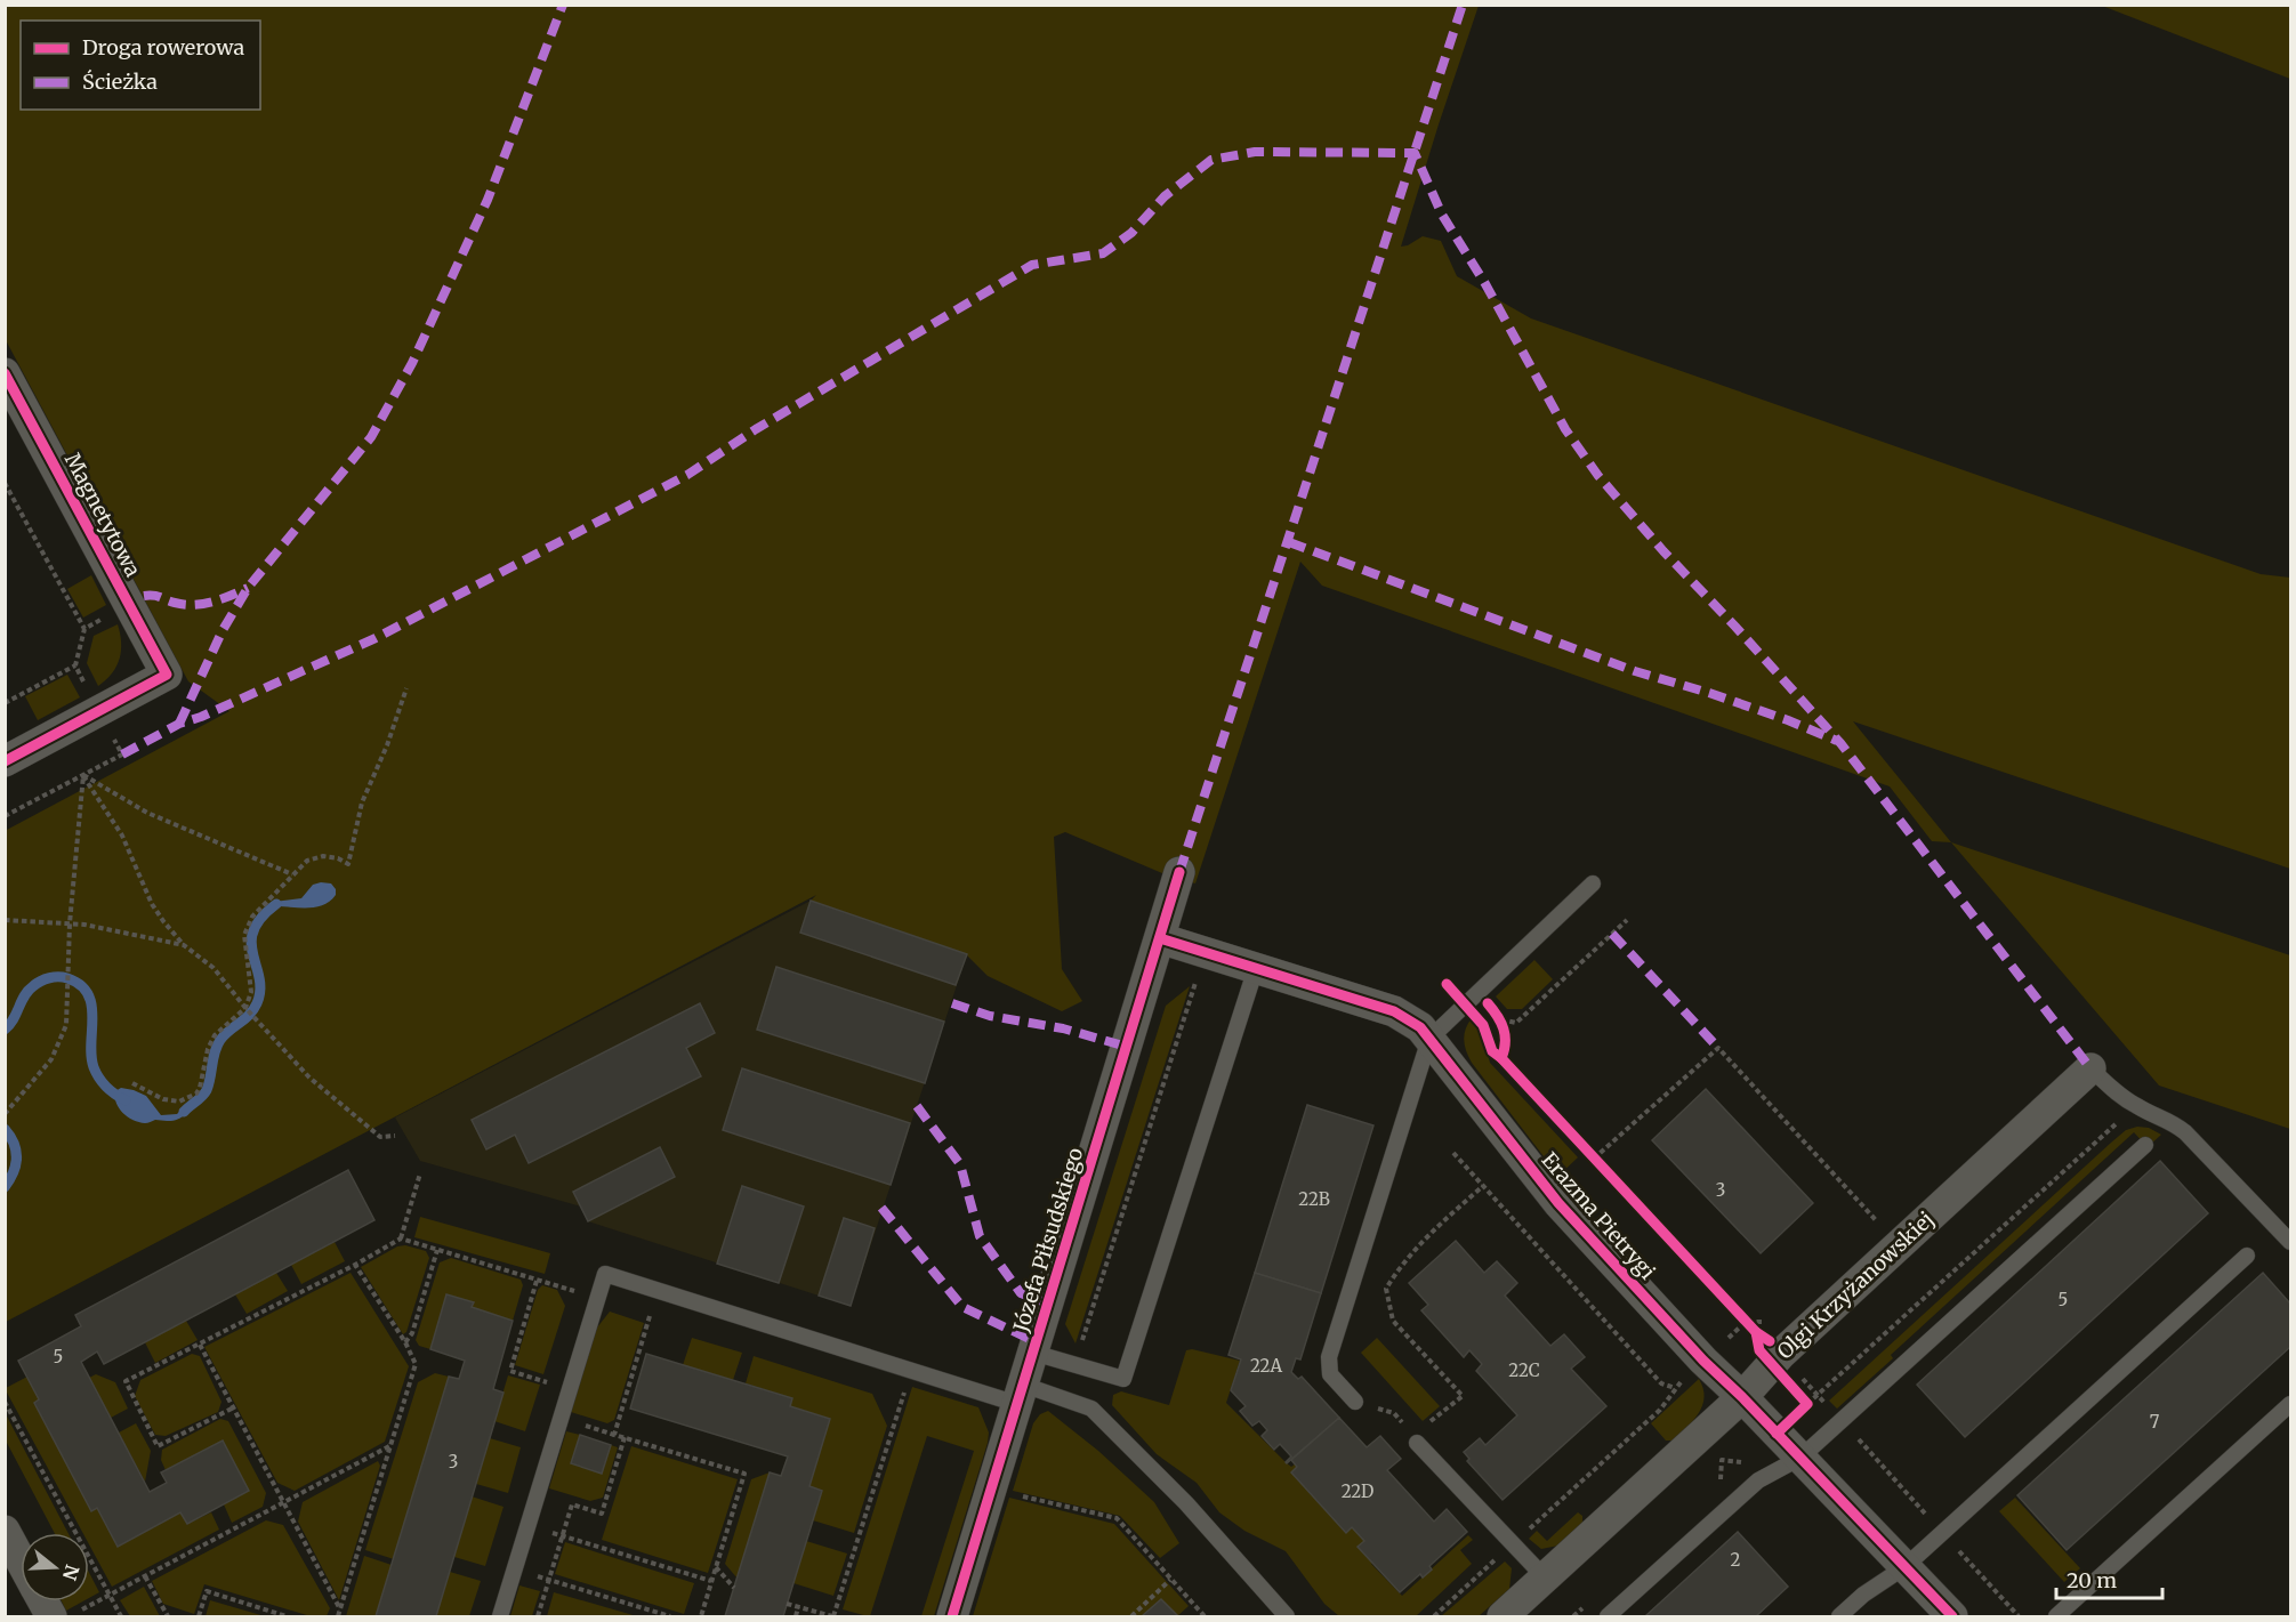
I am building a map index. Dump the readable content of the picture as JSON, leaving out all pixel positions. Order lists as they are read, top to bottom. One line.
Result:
{"streets":{"street":["Magnetytowa","Erazma Pietrygi","Józefa Piłsudskiego","Olgi Krzyżanowskiej"]},"crossings":[["Erazma Pietrygi","Józefa Piłsudskiego"],["Erazma Pietrygi","Olgi Krzyżanowskiej"]],"house_numbers":["3","22B","5","5","22A","22C","7","3","22D","2"],"legend":["Droga rowerowa","Ścieżka"],"scale_bar":"20 m","north":"right"}
